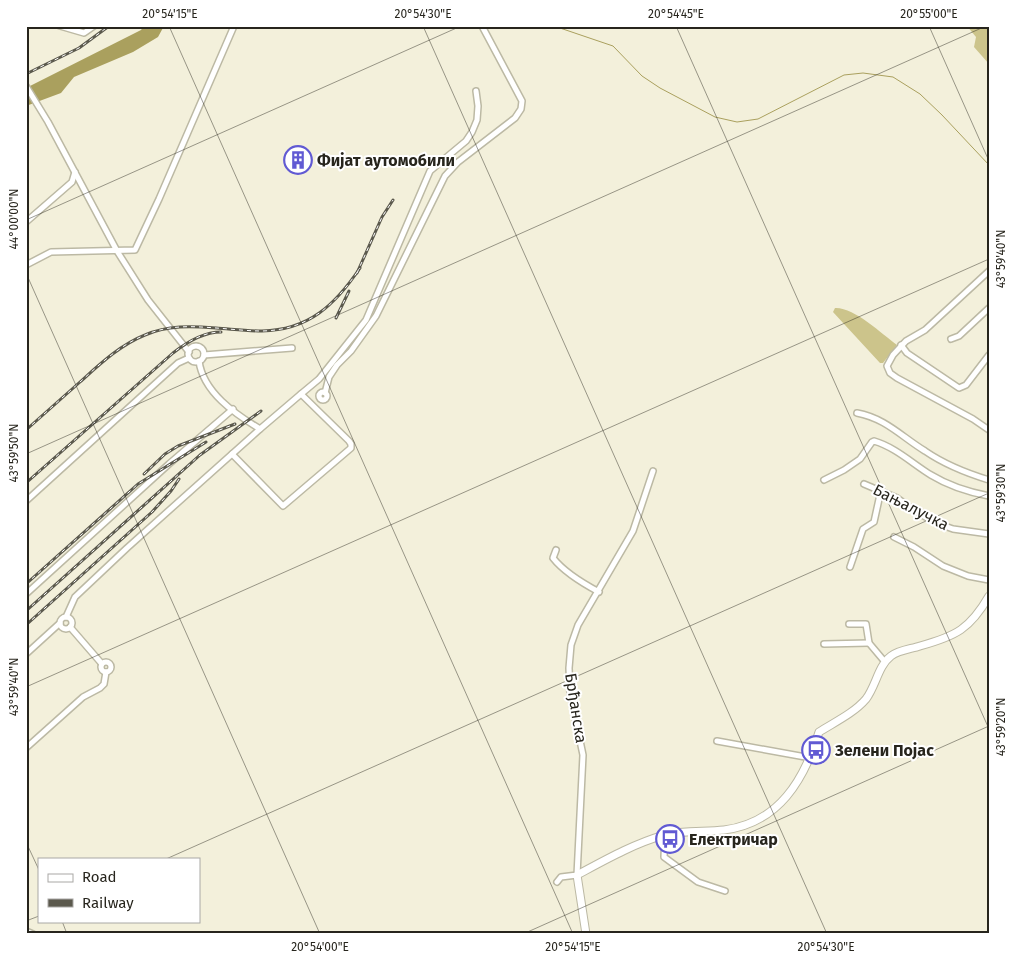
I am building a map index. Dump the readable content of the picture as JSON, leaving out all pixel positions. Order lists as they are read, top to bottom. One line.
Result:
{"streets":{"street":["Бањалучка","Брђанска"]},"places":{"building":["Фијат аутомобили"],"bus stop":["Зелени Појас","Електричар"]},"legend":["Road","Railway"],"coordinates":["20°54'15\"E","20°54'30\"E","20°54'45\"E","20°55'00\"E","44°00'00\"N","43°59'40\"N","43°59'50\"N","43°59'30\"N","43°59'20\"N","20°54'00\"E"]}
